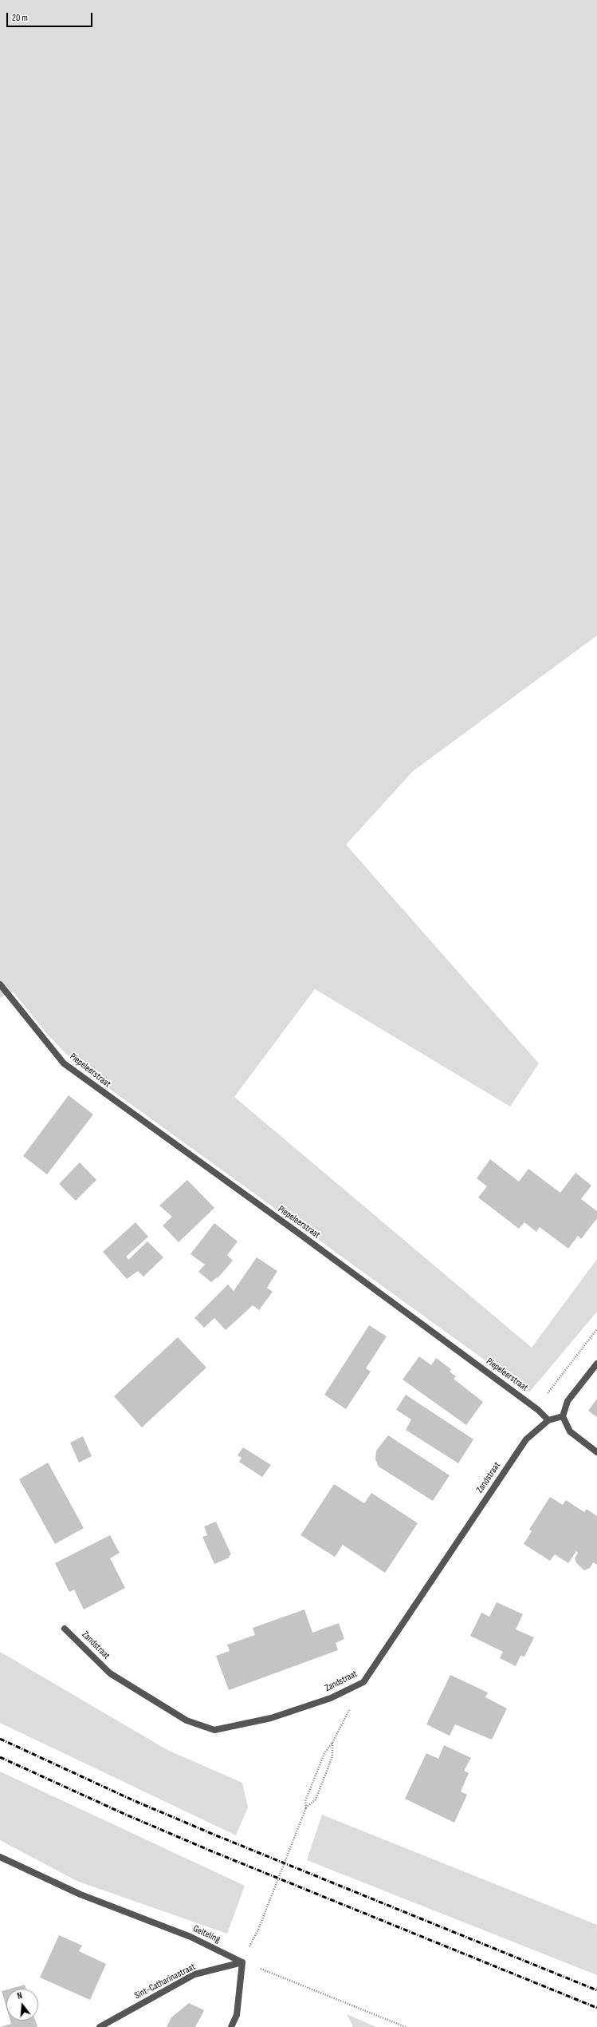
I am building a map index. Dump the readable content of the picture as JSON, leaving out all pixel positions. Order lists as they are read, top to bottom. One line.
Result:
{"streets":{"street":["Piepeleerstraat","Zandstraat","Geiteling","Sint-Catharinastraat"]},"crossings":[["Piepeleerstraat","Zandstraat"],["Geiteling","Sint-Catharinastraat"]],"scale_bar":"20 m","north":"top"}
